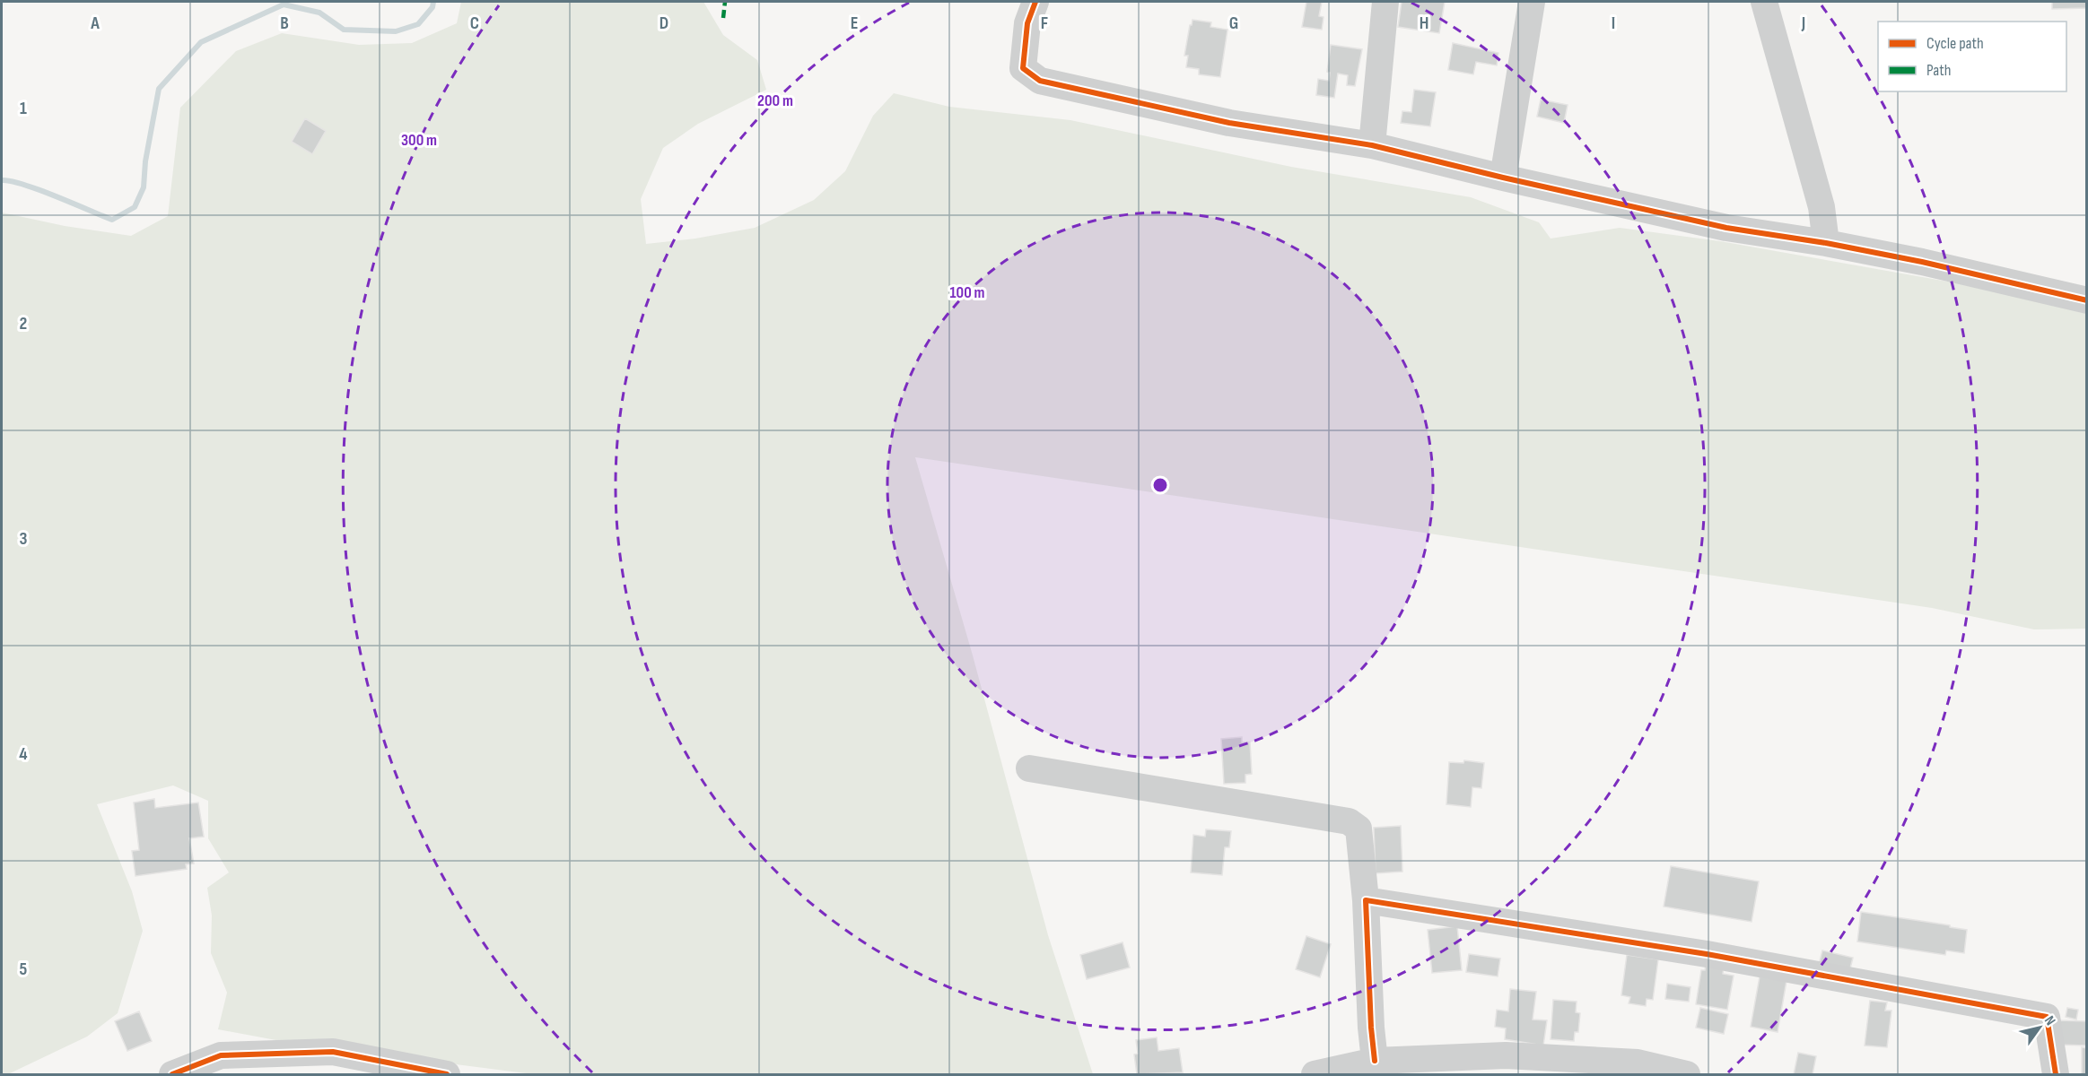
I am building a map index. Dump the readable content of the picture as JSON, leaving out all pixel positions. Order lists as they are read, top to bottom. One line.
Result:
{"legend":["Cycle path","Path"],"north":"top right","grid":{"columns":["A","B","C","D","E","F","G","H","I","J"],"rows":["1","2","3","4","5"]},"rings":["200 m","300 m","100 m"]}
